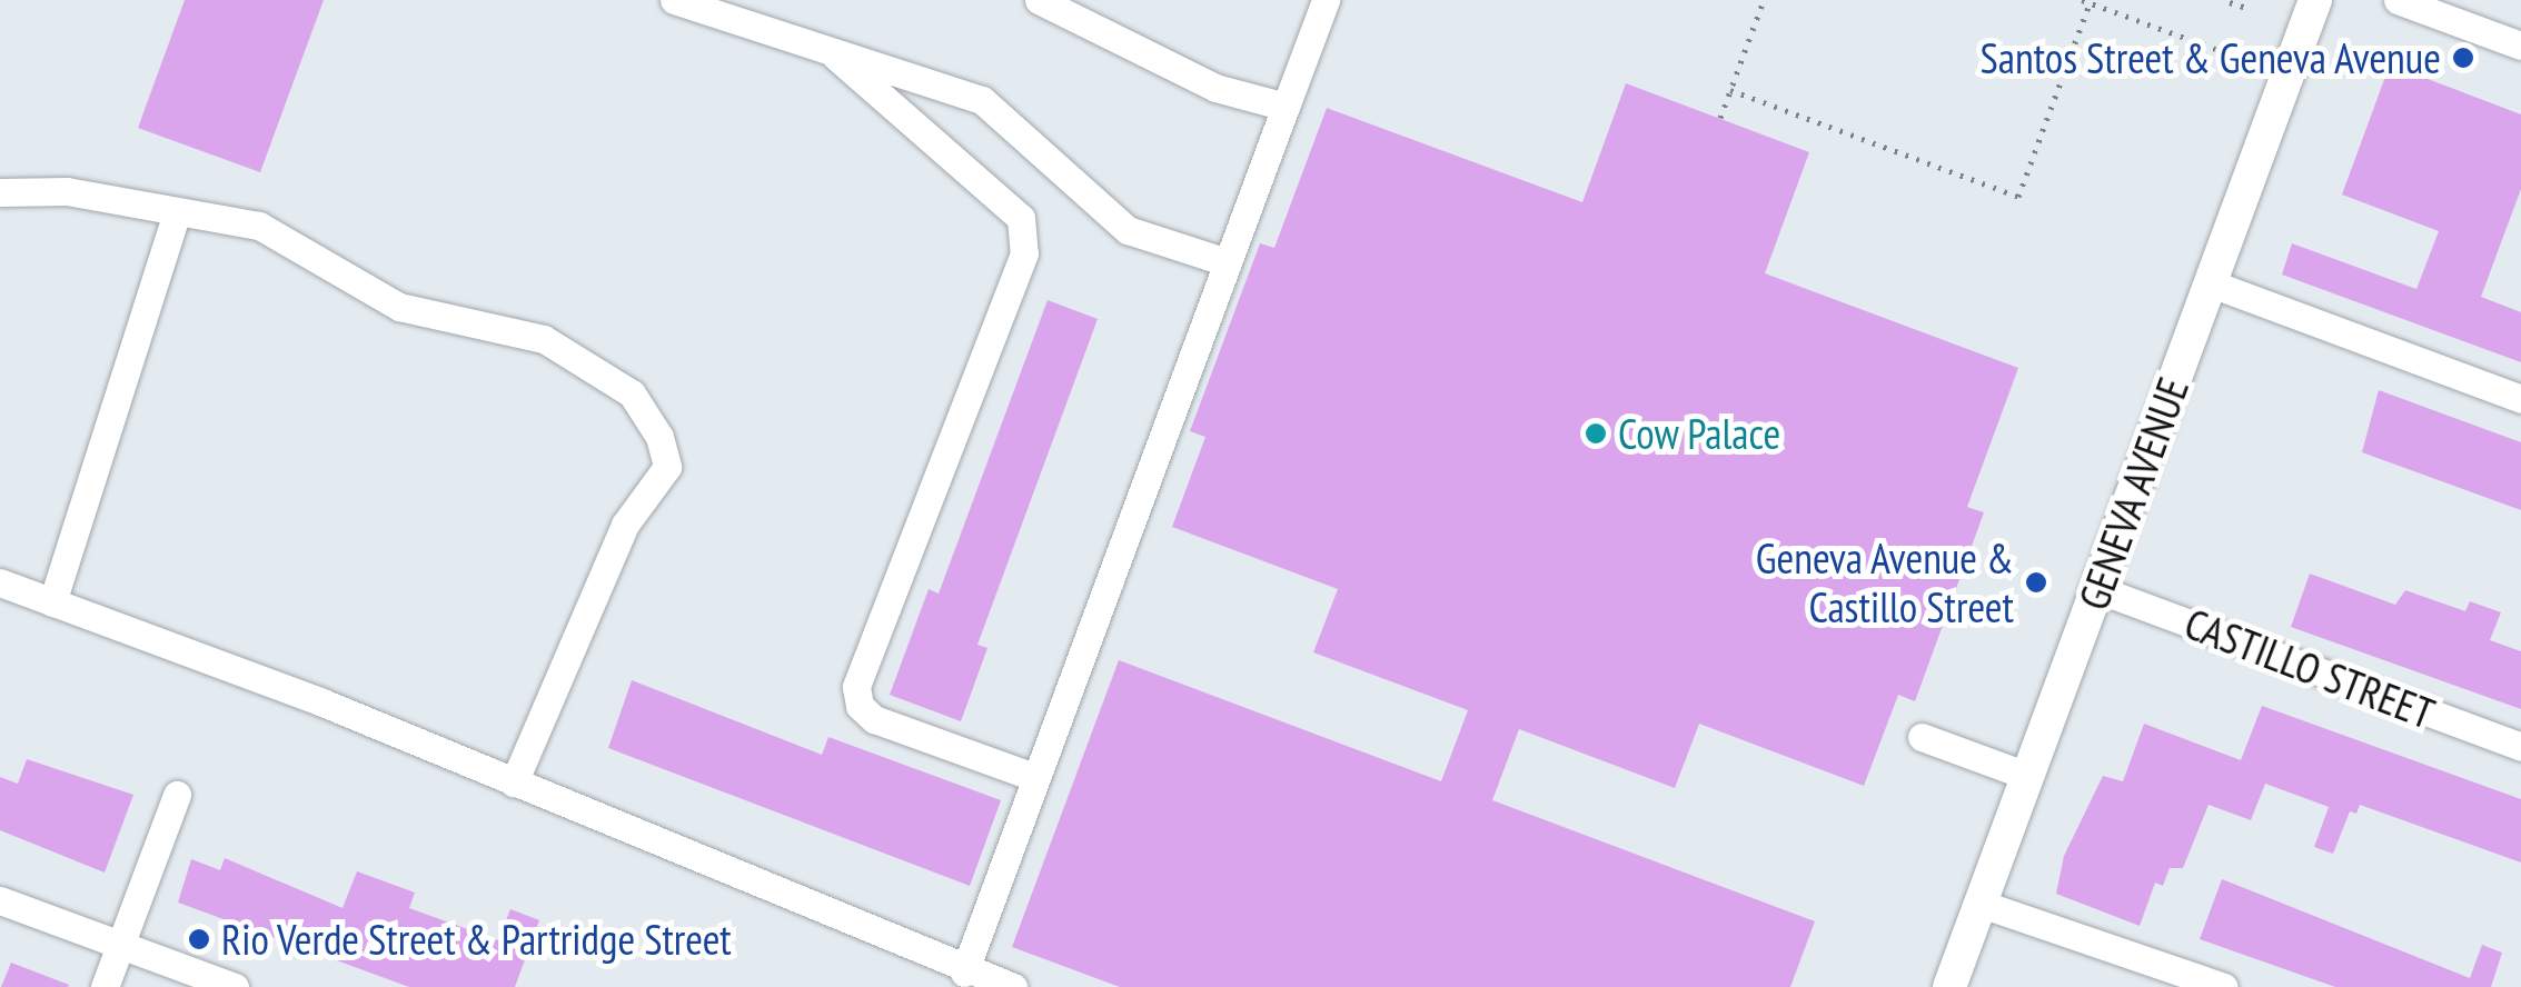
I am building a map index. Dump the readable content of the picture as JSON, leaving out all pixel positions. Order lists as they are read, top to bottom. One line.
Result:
{"streets":{"main road":["GENEVA AVENUE"],"street":["CASTILLO STREET"]},"crossings":[["GENEVA AVENUE","CASTILLO STREET"]],"places":["Santos Street & Geneva Avenue","Cow Palace","Geneva Avenue & Castillo Street","Rio Verde Street & Partridge Street"]}
